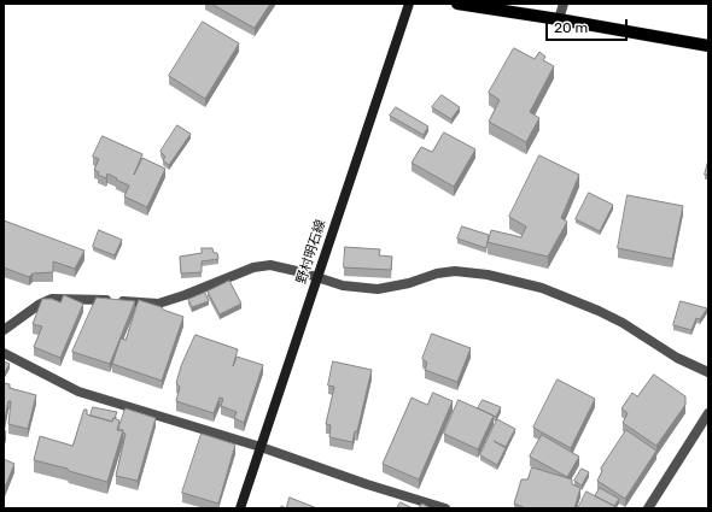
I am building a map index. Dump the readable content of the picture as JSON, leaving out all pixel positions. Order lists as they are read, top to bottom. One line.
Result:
{"streets":{"main road":["野村明石線"]},"scale_bar":"20 m"}
